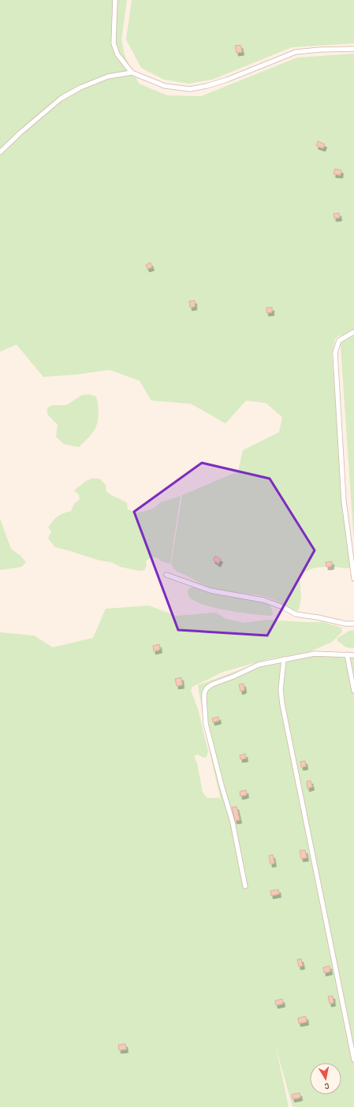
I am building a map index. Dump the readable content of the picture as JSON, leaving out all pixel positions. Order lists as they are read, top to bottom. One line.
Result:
{"north":"bottom"}
